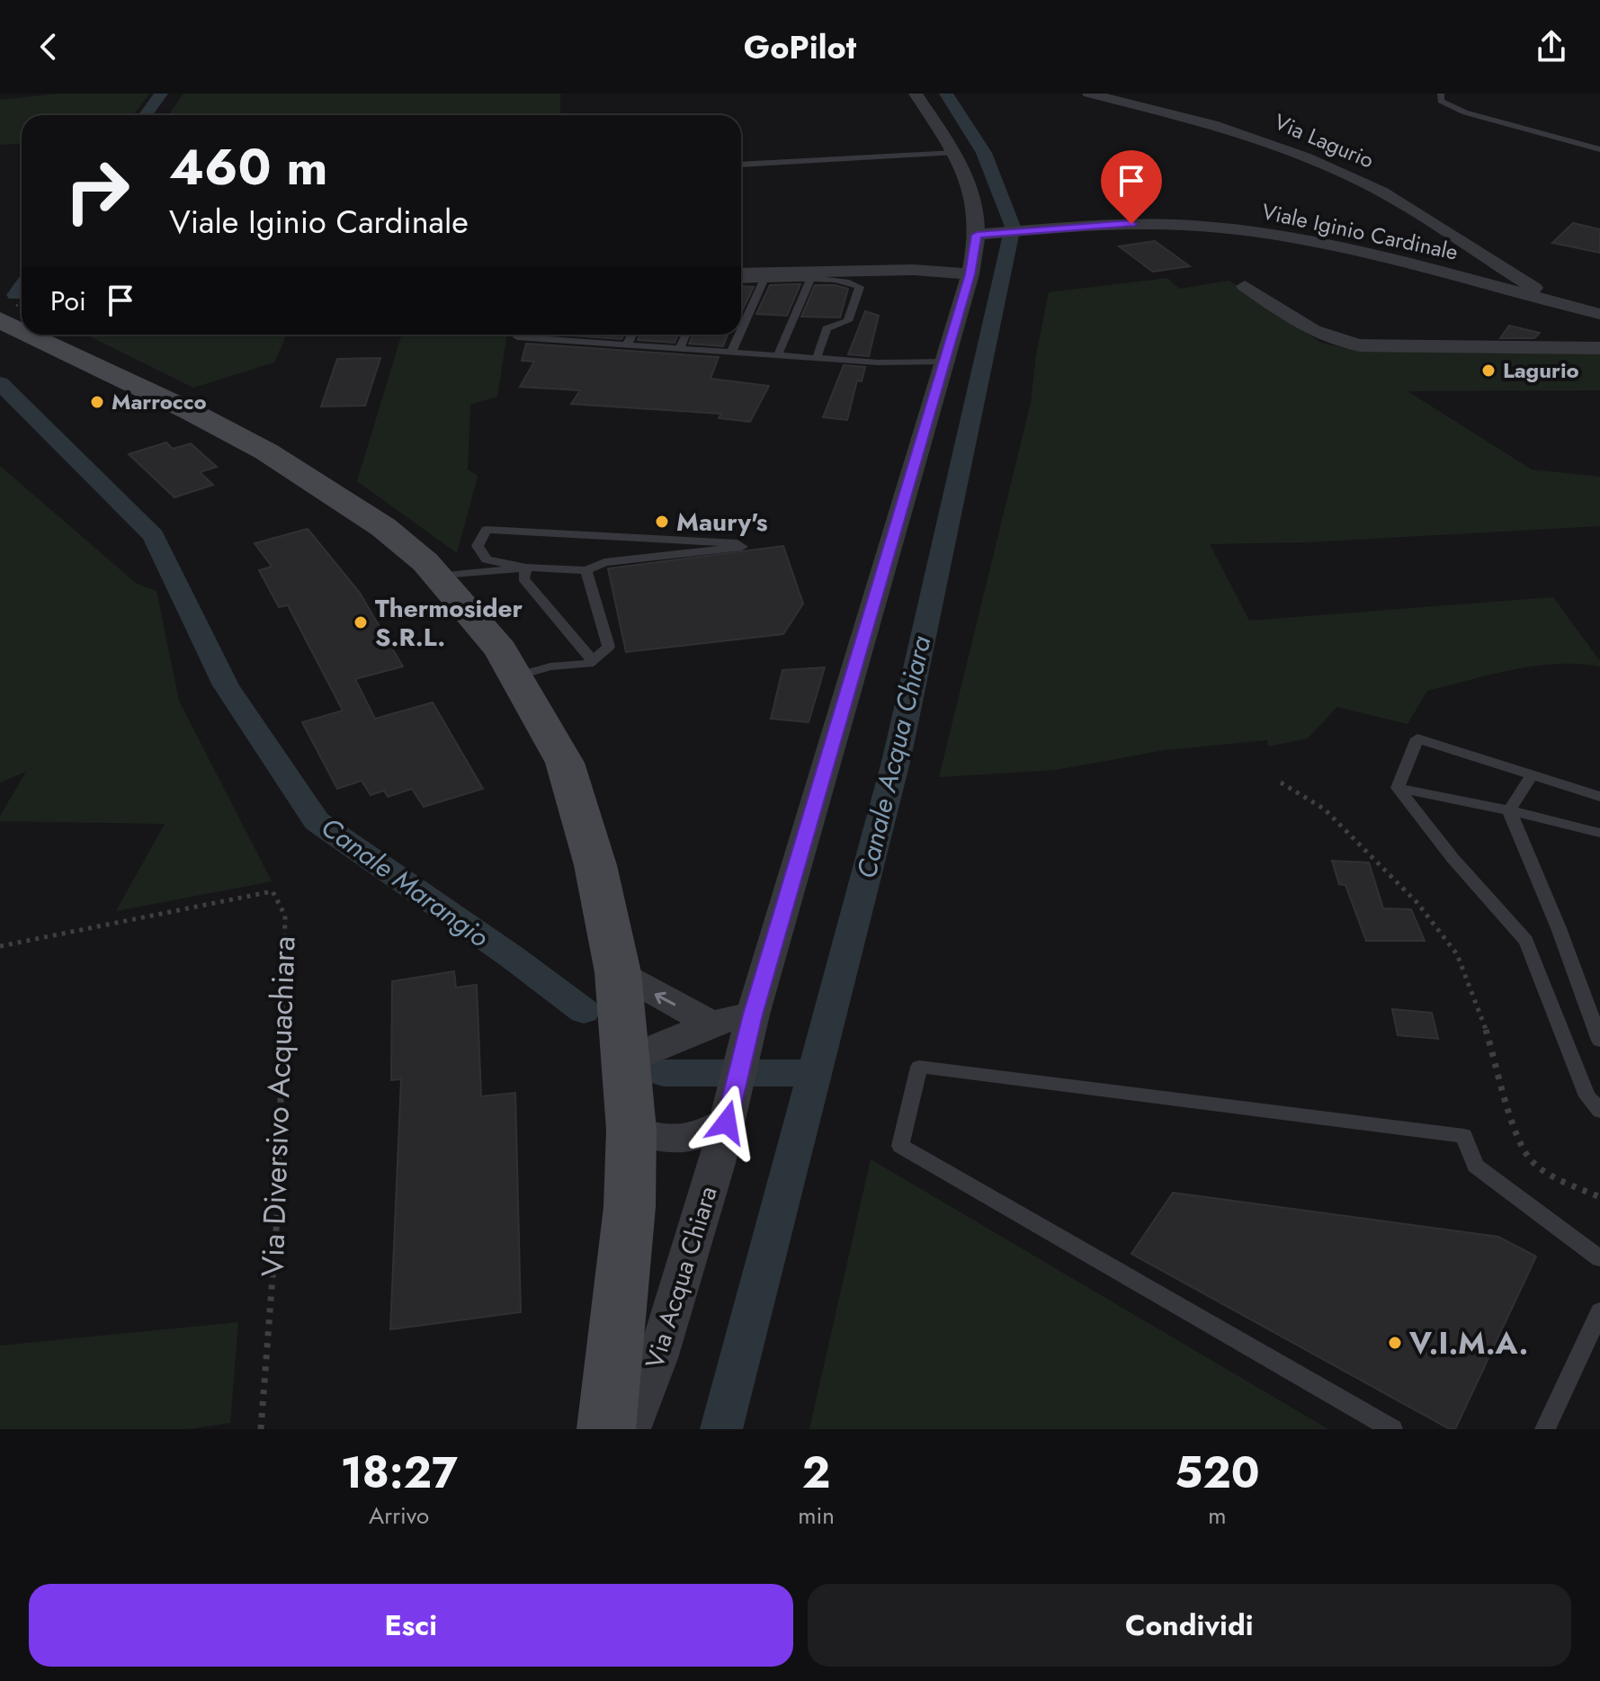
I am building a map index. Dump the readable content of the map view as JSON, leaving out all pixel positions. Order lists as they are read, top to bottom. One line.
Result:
{"streets":{"street":["Via Lagurio","Viale Iginio Cardinale","Via Acqua Chiara"],"path":["Via Diversivo Acquachiara"]},"crossings":[["Via Lagurio","Viale Iginio Cardinale"],["Viale Iginio Cardinale","Via Acqua Chiara"]],"water":["Canale Acqua Chiara","Canale Marangio"],"places":["Lagurio","Marrocco","Maury's","Thermosider S.R.L.","V.I.M.A."],"page":{"header":"GoPilot","turn":["460 m","Viale Iginio Cardinale"],"then":"Poi","eta":["18:27","Arrivo","2","min","520","m"],"buttons":["Esci","Condividi"]}}
